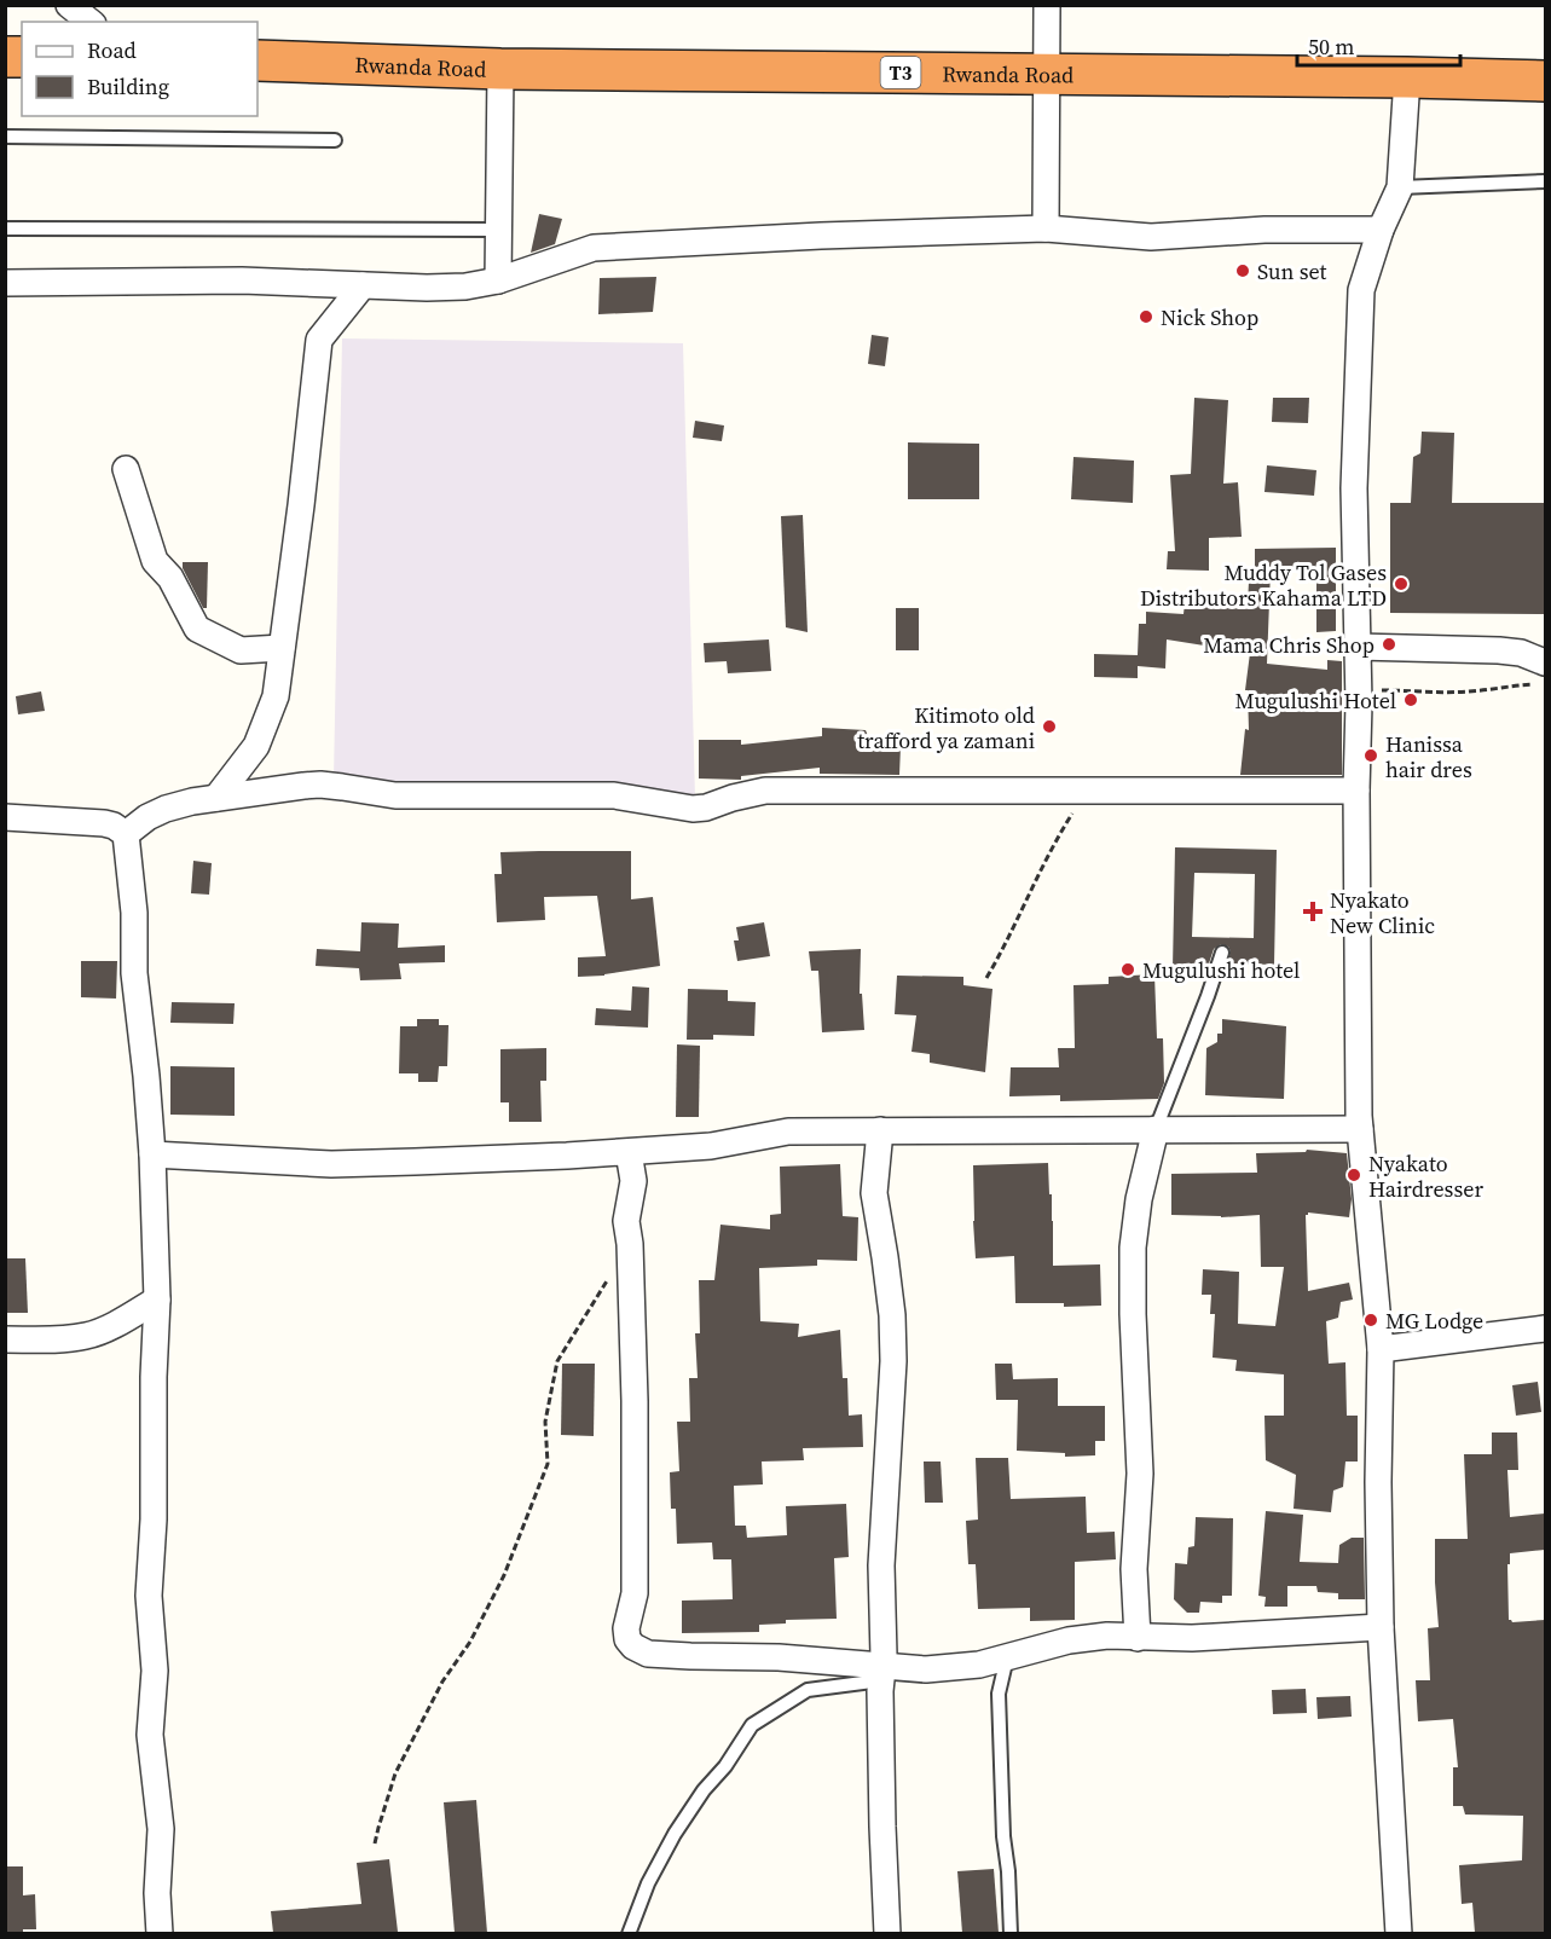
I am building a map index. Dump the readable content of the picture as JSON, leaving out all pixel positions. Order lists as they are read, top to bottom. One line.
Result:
{"streets":{"highway":["Rwanda Road","T3"]},"places":{"other":["Sun set","Nick Shop","Muddy Tol Gases Distributors Kahama LTD","Mama Chris Shop","Mugulushi Hotel","Kitimoto old trafford ya zamani","Hanissa hair dres","Mugulushi hotel","Nyakato Hairdresser","MG Lodge"],"health":["Nyakato New Clinic"]},"legend":["Road","Building"],"scale_bar":"50 m"}
